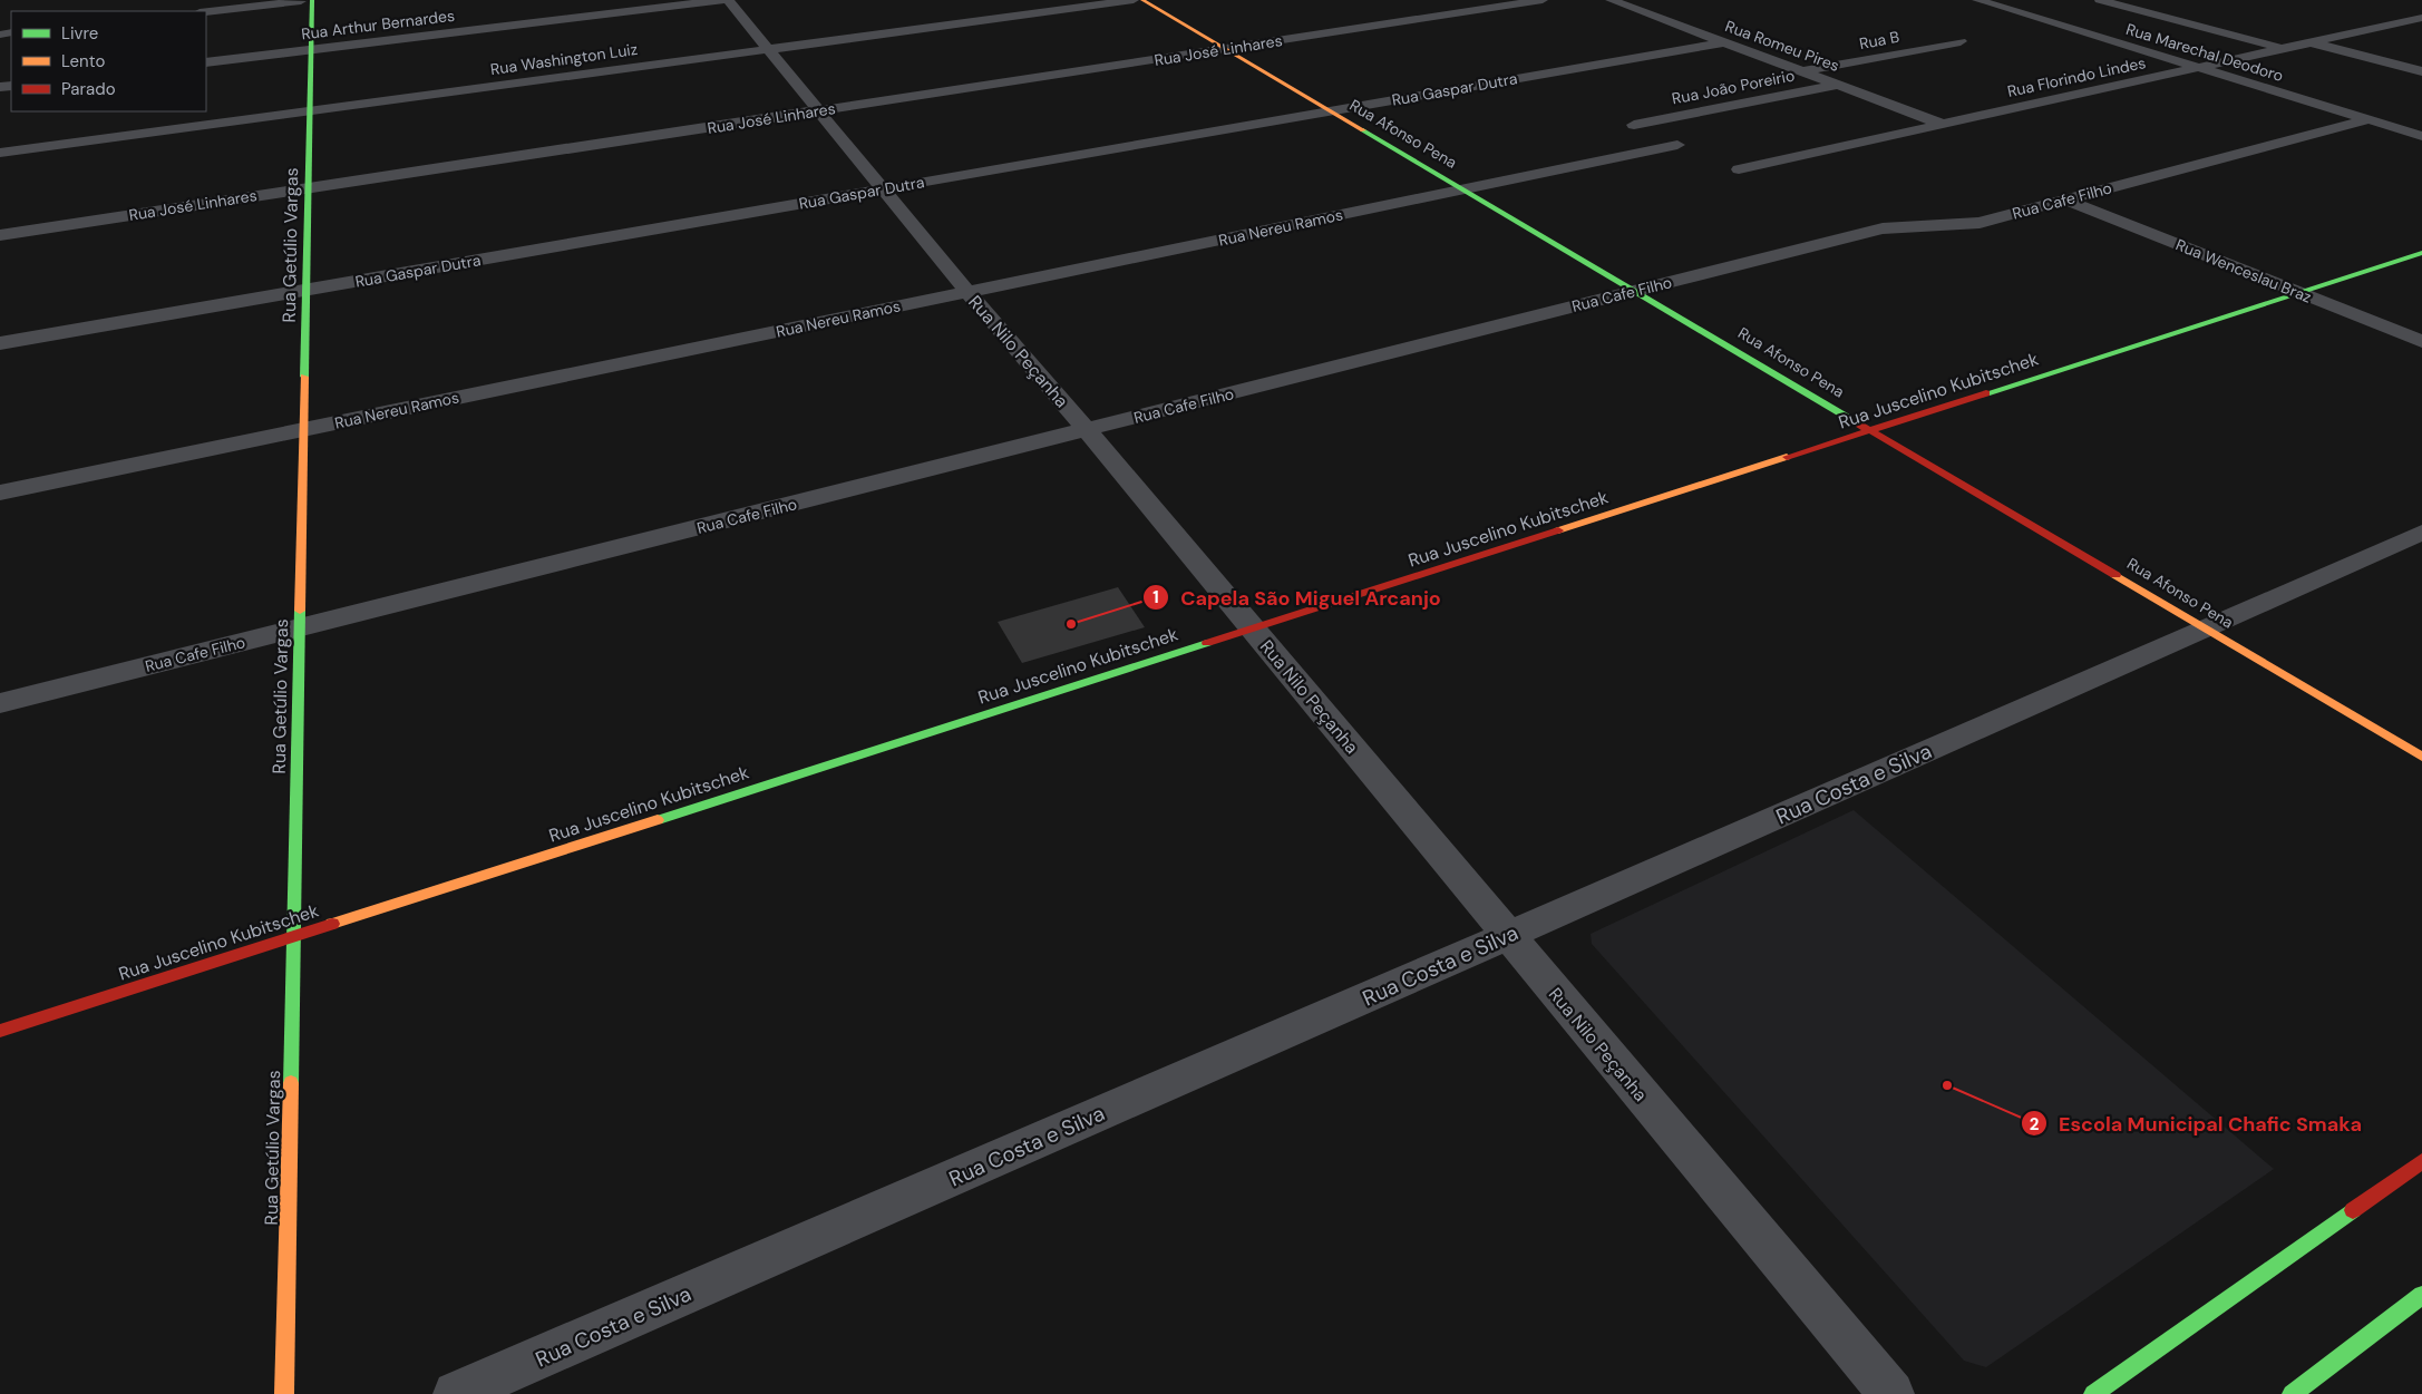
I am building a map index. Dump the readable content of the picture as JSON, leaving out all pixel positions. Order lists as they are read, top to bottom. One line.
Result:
{"streets":{"street":["Rua Arthur Bernardes","Rua B","Rua Romeu Pires","Rua José Linhares","Rua Marechal Deodoro","Rua Washington Luiz","Rua Florindo Lindes","Rua João Poreirio","Rua Gaspar Dutra","Rua Afonso Pena","Rua Cafe Filho","Rua Nereu Ramos","Rua Getúlio Vargas","Rua Wenceslau Braz","Rua Nilo Peçanha","Rua Juscelino Kubitschek","Rua Costa e Silva"]},"crossings":[["Rua Arthur Bernardes","Rua Getúlio Vargas"],["Rua B","Rua Romeu Pires"],["Rua Romeu Pires","Rua Florindo Lindes"],["Rua Romeu Pires","Rua João Poreirio"],["Rua Romeu Pires","Rua Gaspar Dutra"],["Rua José Linhares","Rua Afonso Pena"],["Rua José Linhares","Rua Getúlio Vargas"],["Rua José Linhares","Rua Nilo Peçanha"],["Rua Marechal Deodoro","Rua Florindo Lindes"],["Rua Marechal Deodoro","Rua Cafe Filho"],["Rua Washington Luiz","Rua Getúlio Vargas"],["Rua Washington Luiz","Rua Nilo Peçanha"],["Rua Gaspar Dutra","Rua Afonso Pena"],["Rua Gaspar Dutra","Rua Getúlio Vargas"],["Rua Gaspar Dutra","Rua Nilo Peçanha"],["Rua Afonso Pena","Rua Cafe Filho"],["Rua Afonso Pena","Rua Nereu Ramos"],["Rua Afonso Pena","Rua Juscelino Kubitschek"],["Rua Afonso Pena","Rua Costa e Silva"],["Rua Cafe Filho","Rua Getúlio Vargas"],["Rua Cafe Filho","Rua Wenceslau Braz"],["Rua Cafe Filho","Rua Nilo Peçanha"],["Rua Nereu Ramos","Rua Getúlio Vargas"],["Rua Nereu Ramos","Rua Nilo Peçanha"],["Rua Getúlio Vargas","Rua Juscelino Kubitschek"],["Rua Wenceslau Braz","Rua Juscelino Kubitschek"],["Rua Nilo Peçanha","Rua Juscelino Kubitschek"],["Rua Nilo Peçanha","Rua Costa e Silva"]],"places":["Capela São Miguel Arcanjo","Escola Municipal Chafic Smaka"],"legend":["Livre","Lento","Parado"]}
